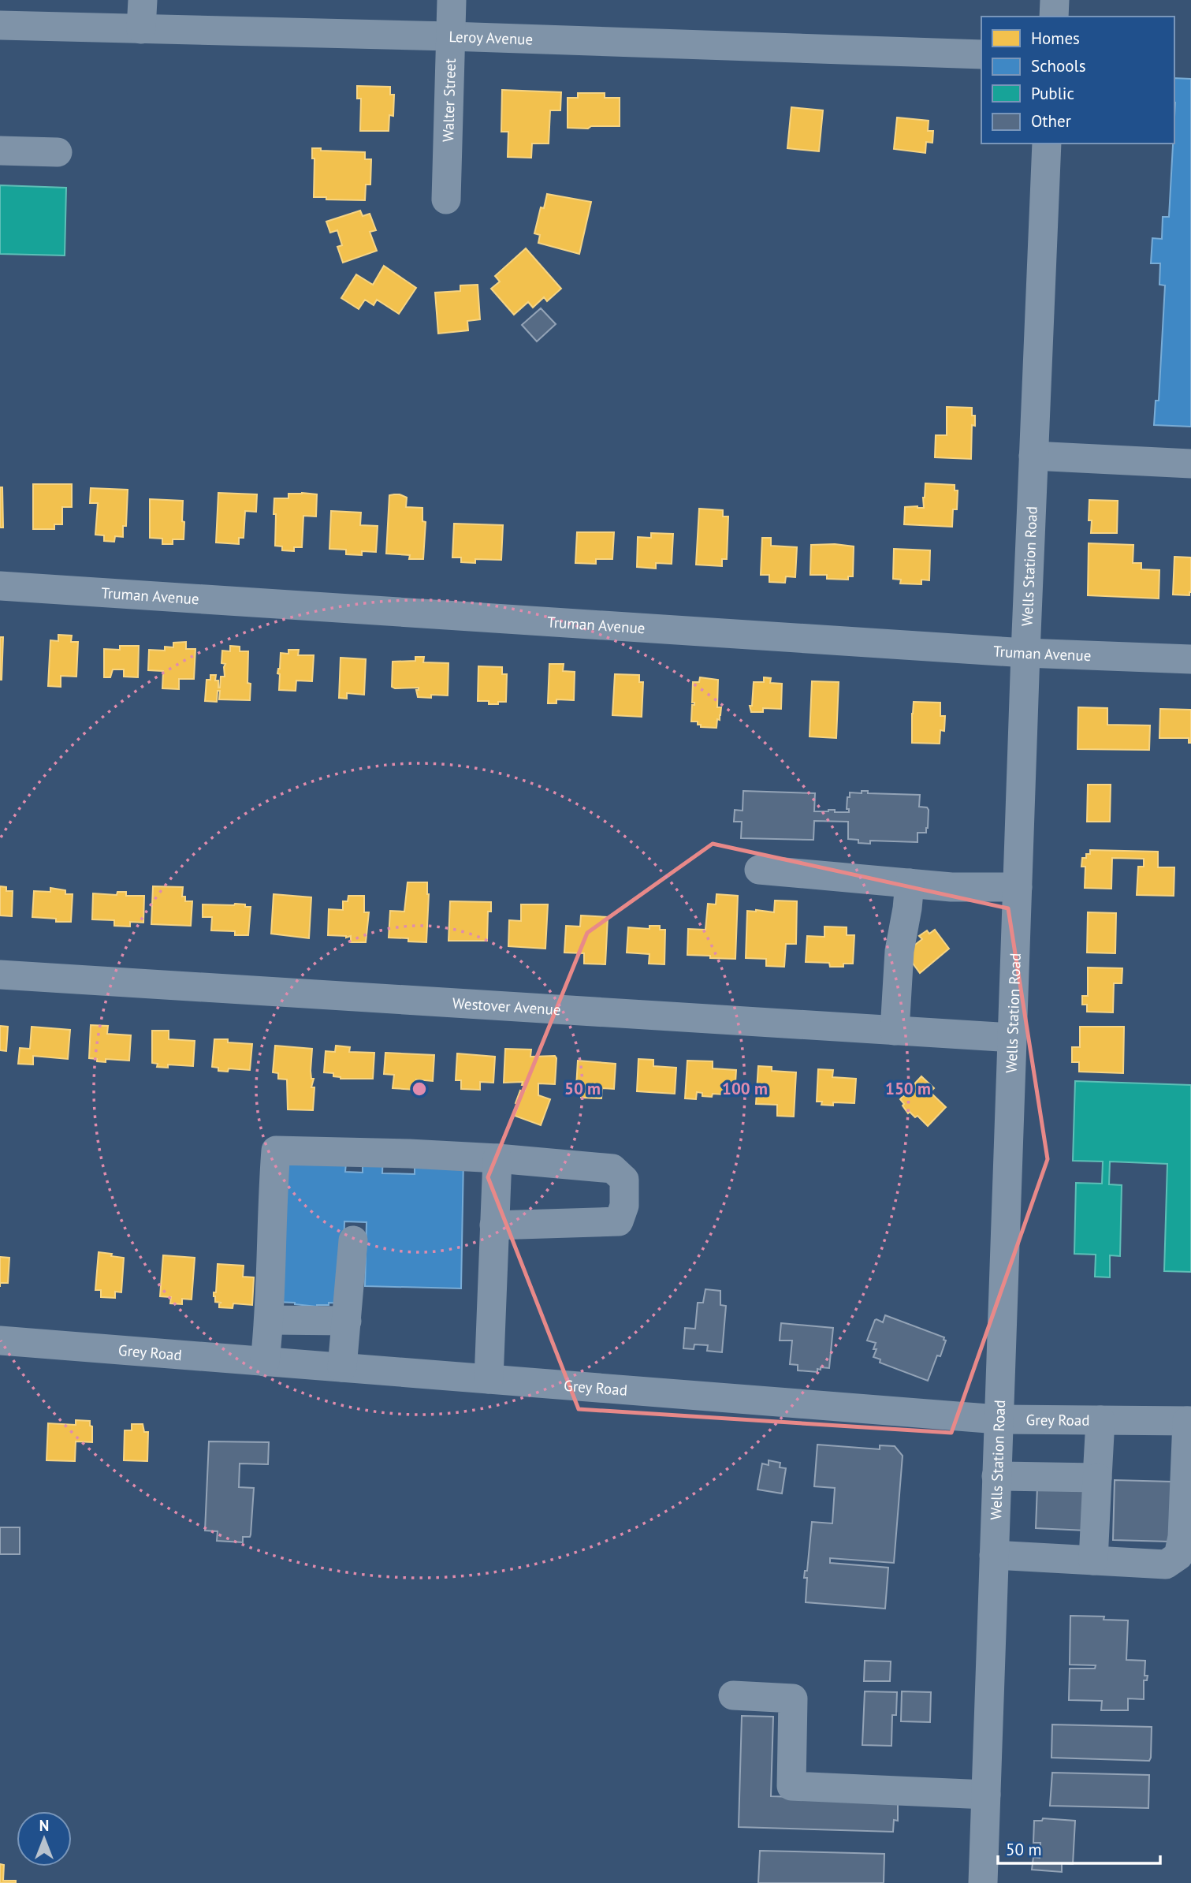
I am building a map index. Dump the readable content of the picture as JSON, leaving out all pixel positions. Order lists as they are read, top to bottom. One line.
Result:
{"streets":{"street":["Leroy Avenue","Walter Street","Wells Station Road","Truman Avenue","Westover Avenue","Grey Road"]},"crossings":[["Leroy Avenue","Walter Street"],["Wells Station Road","Truman Avenue"],["Wells Station Road","Westover Avenue"],["Wells Station Road","Grey Road"]],"legend":["Homes","Schools","Public","Other"],"scale_bar":"50 m","north":"top","rings":["50 m","100 m","150 m"]}
